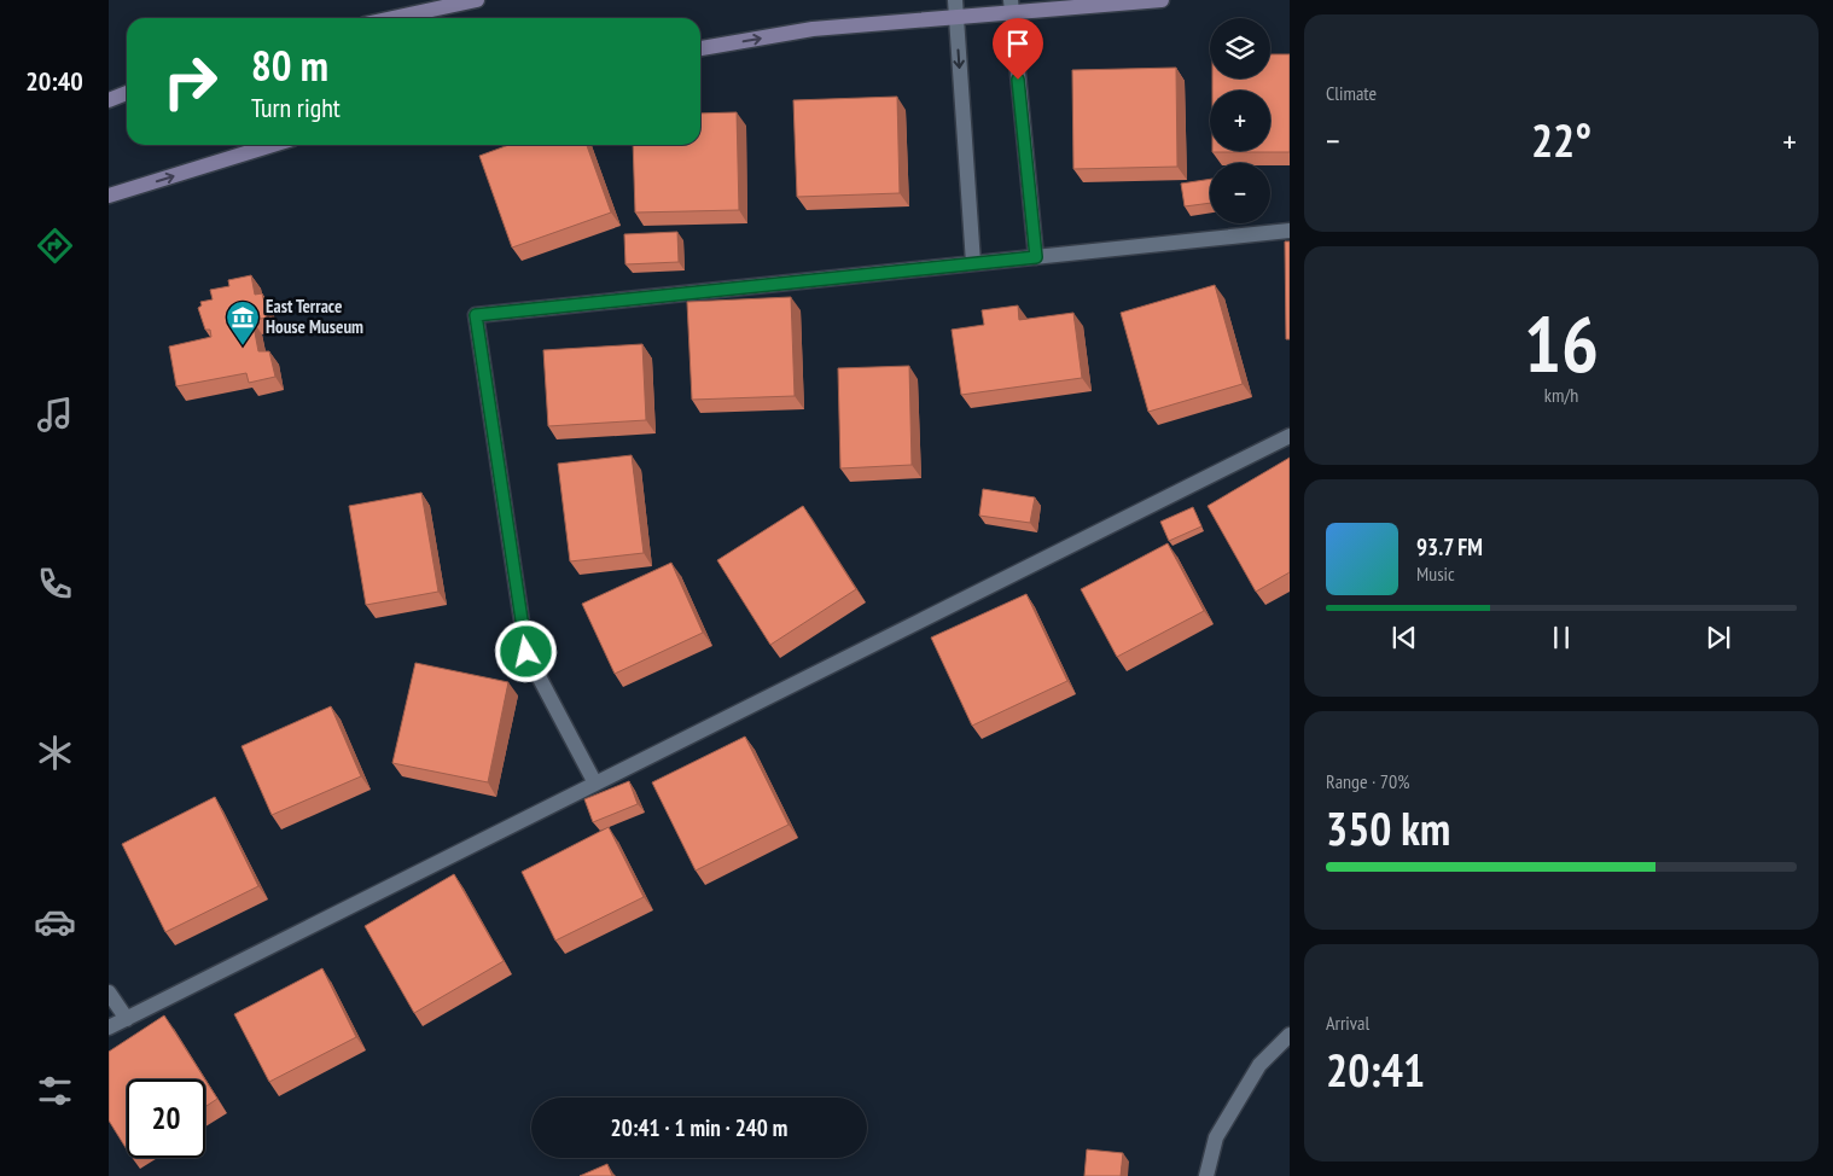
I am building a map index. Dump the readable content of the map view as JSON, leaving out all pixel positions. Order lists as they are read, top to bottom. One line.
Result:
{"places":{"museum":["East Terrace House Museum"]},"page":{"tabs":"20:40","tile":["Climate",["16","km/h"],["Range · 70%","350 km"],["Arrival","20:41"]],"map_buttons":["+","−"],"turn":["80 m","Turn right"],"heat":["−","22°","+"],"song":["93.7 FM","Music"],"limit":"20","trip":"20:41 · 1 min · 240 m"}}
